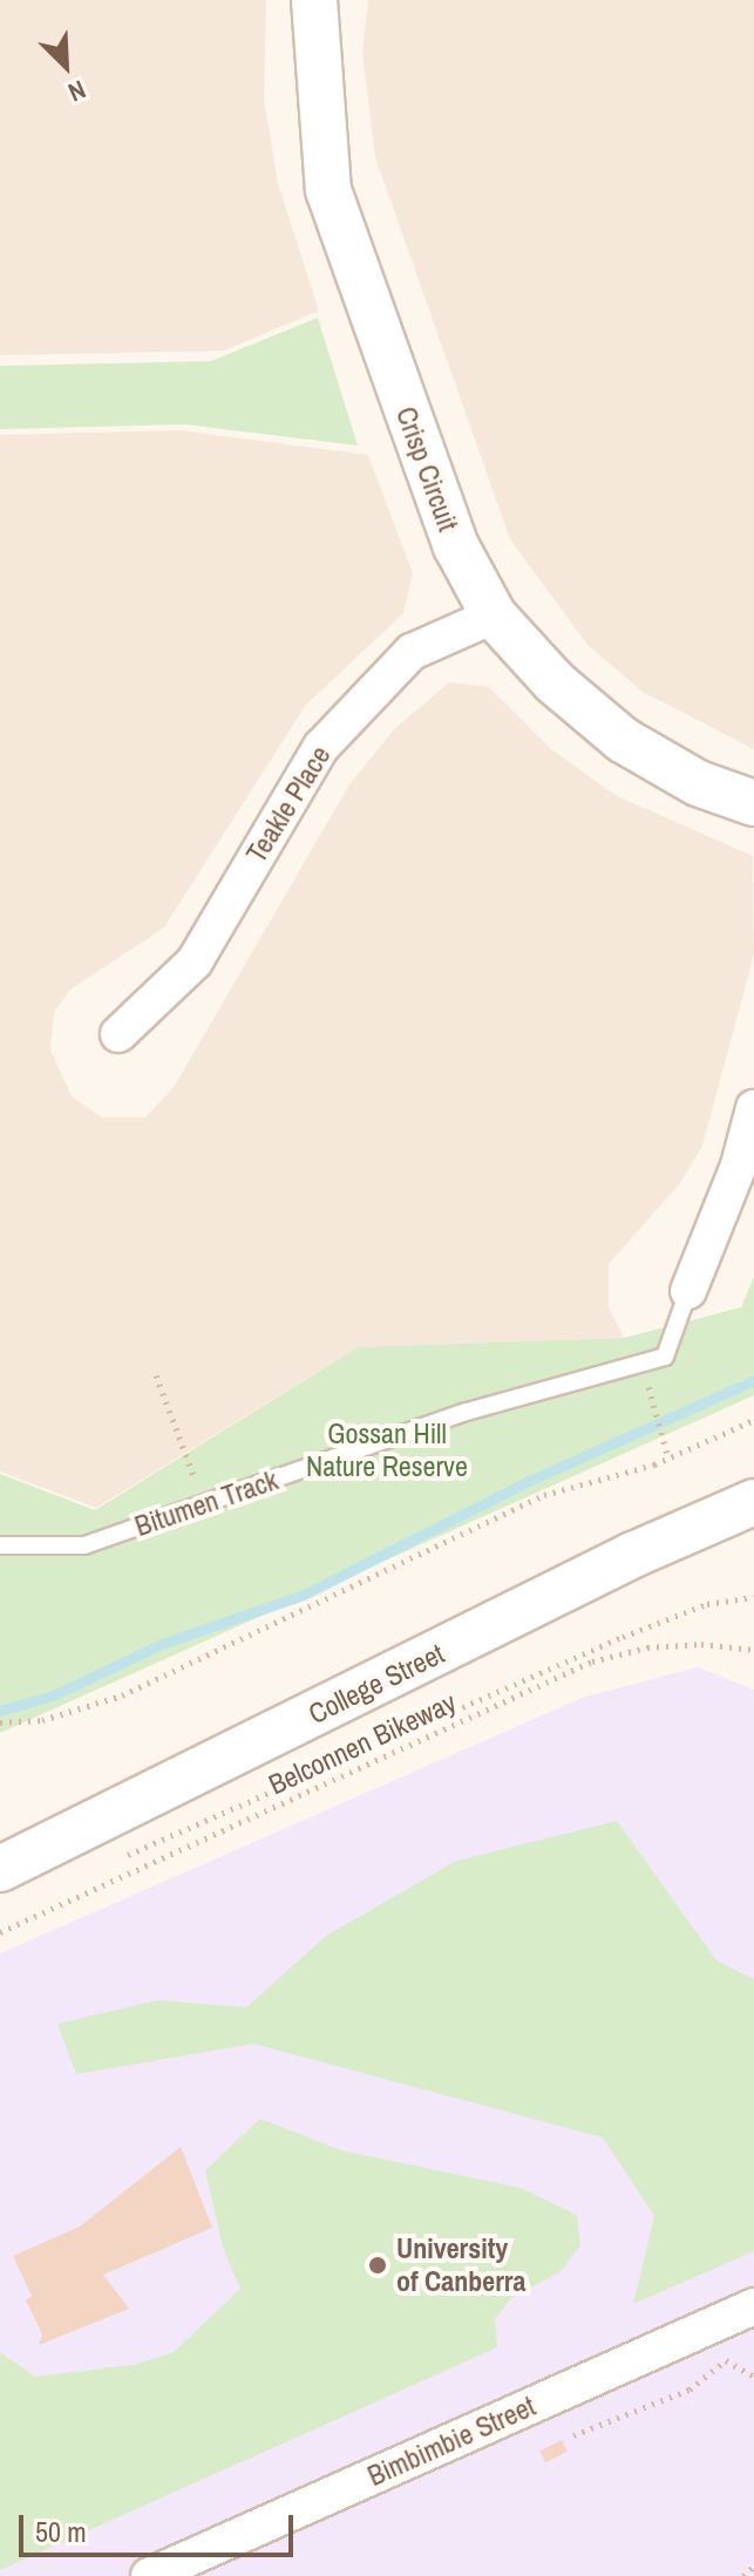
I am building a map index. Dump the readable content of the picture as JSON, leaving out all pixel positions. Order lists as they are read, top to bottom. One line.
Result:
{"streets":{"street":["Crisp Circuit","Teakle Place","College Street","Bimbimbie Street"],"lane":["Bitumen Track"],"path":["Belconnen Bikeway"]},"crossings":[["Crisp Circuit","Teakle Place"]],"parks":["Gossan Hill Nature Reserve"],"places":["University of Canberra"],"scale_bar":"50 m","north":"bottom right"}
